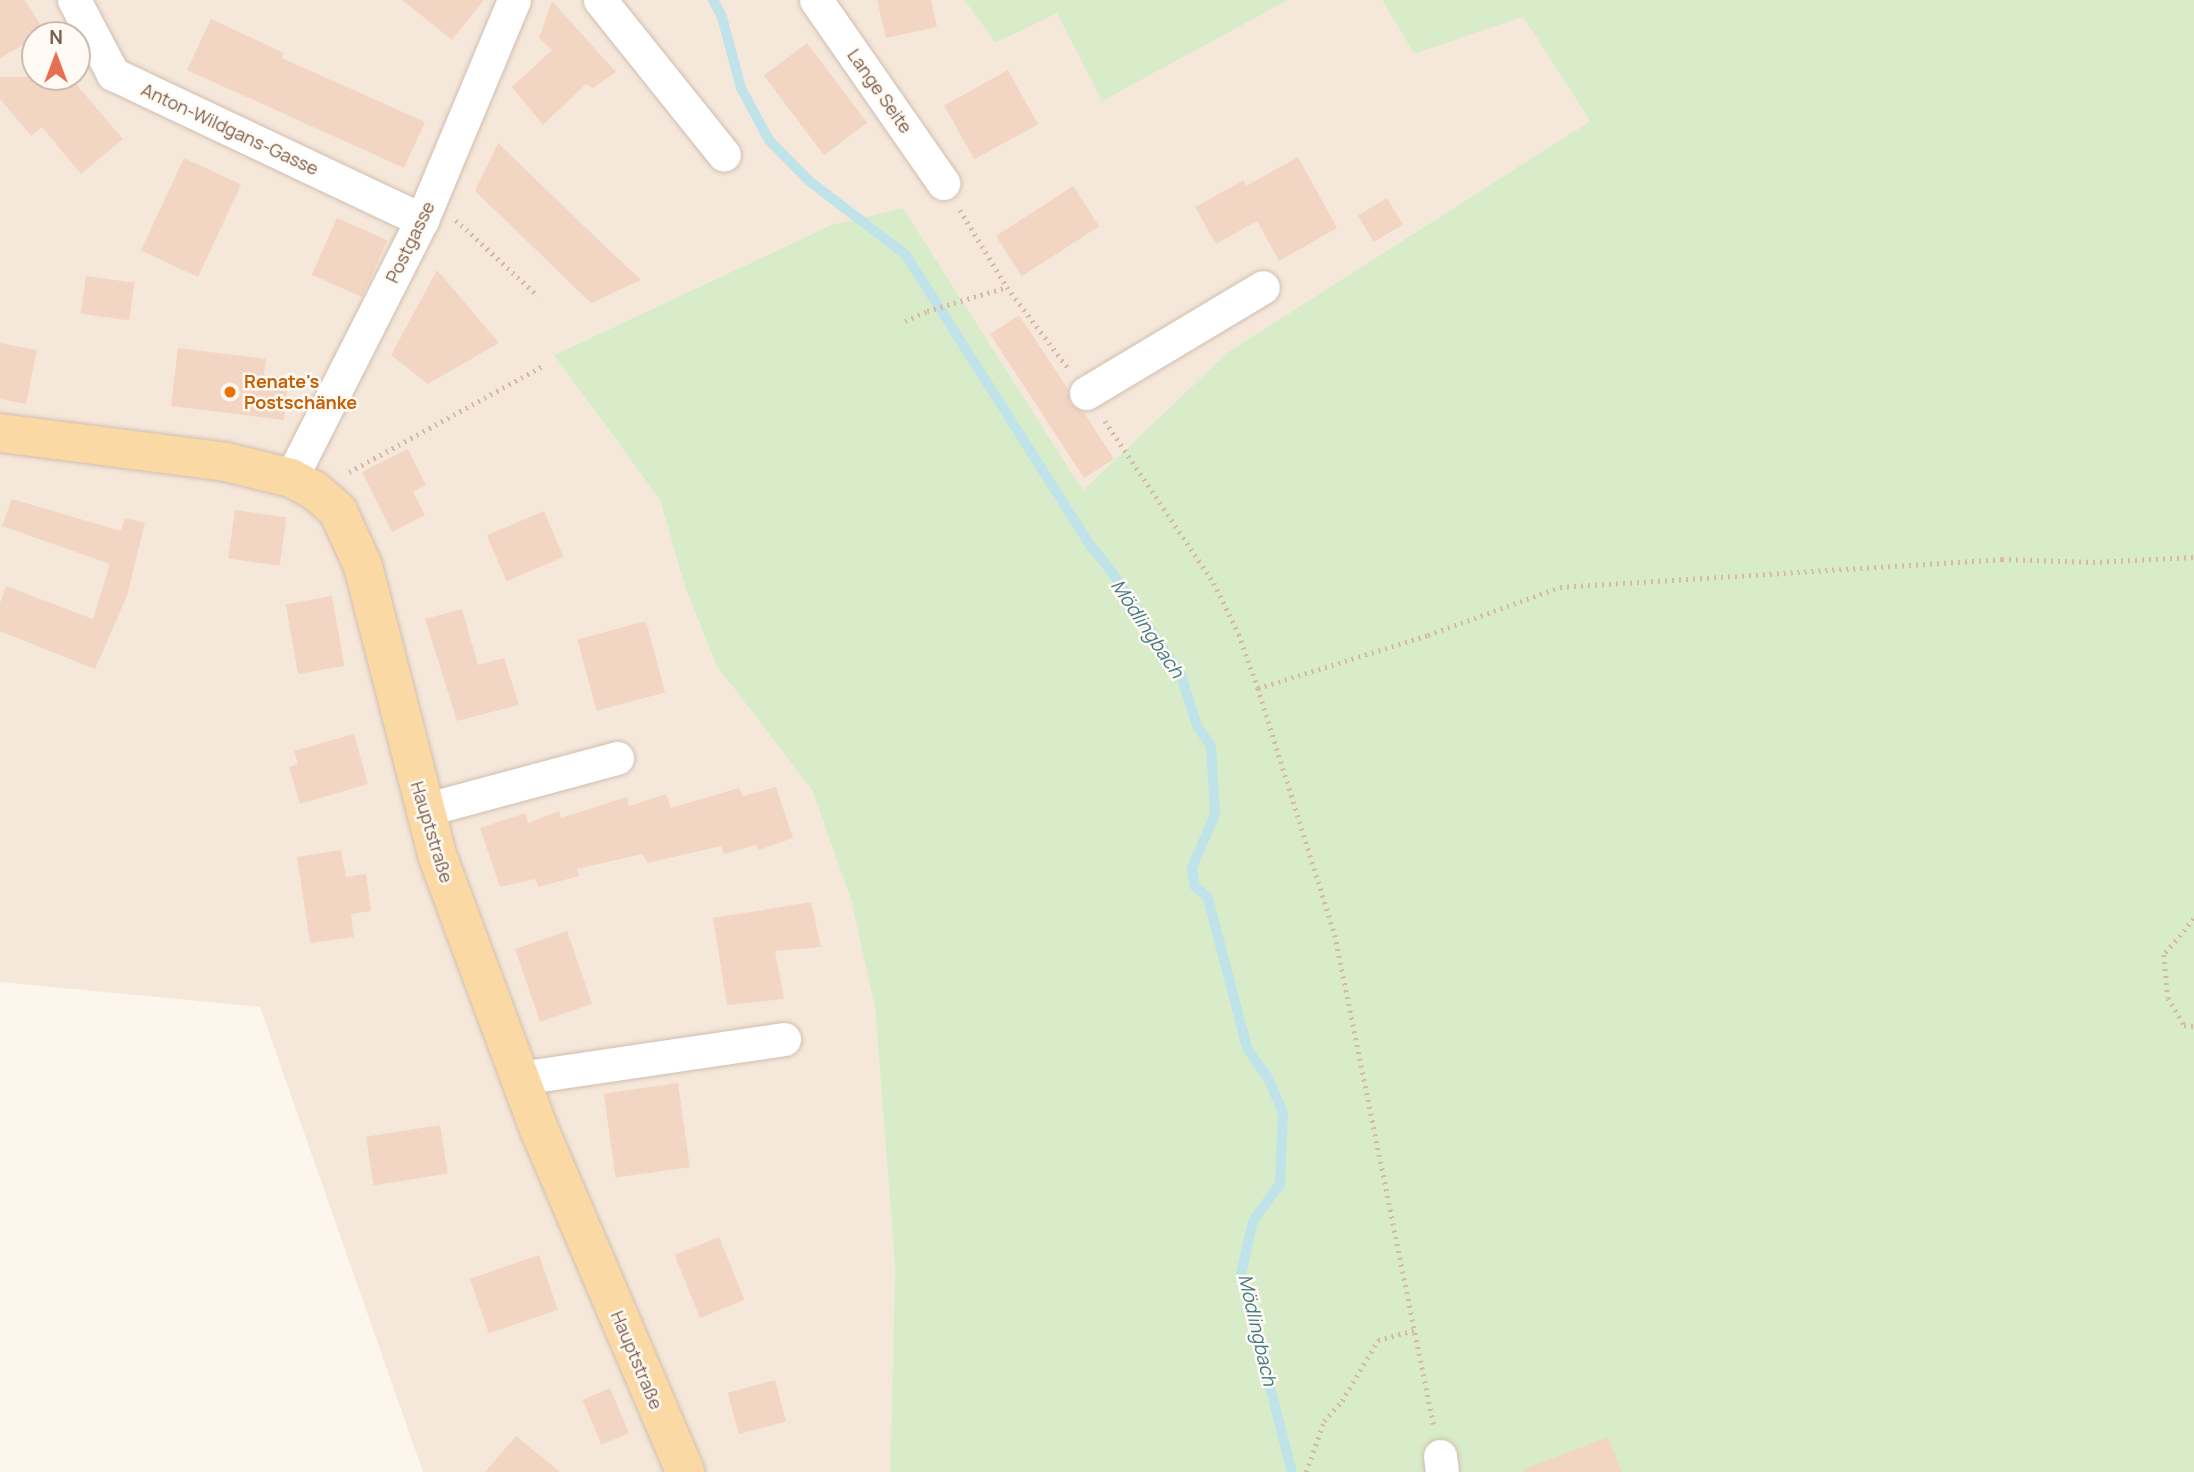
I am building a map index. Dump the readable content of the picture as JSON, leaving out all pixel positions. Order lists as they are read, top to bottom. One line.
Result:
{"streets":{"main road":["Hauptstraße"],"street":["Lange Seite","Anton-Wildgans-Gasse","Postgasse"]},"crossings":[["Anton-Wildgans-Gasse","Postgasse"],["Postgasse","Hauptstraße"]],"water":["Mödlingbach"],"places":["Renate's Postschänke"],"north":"top"}
